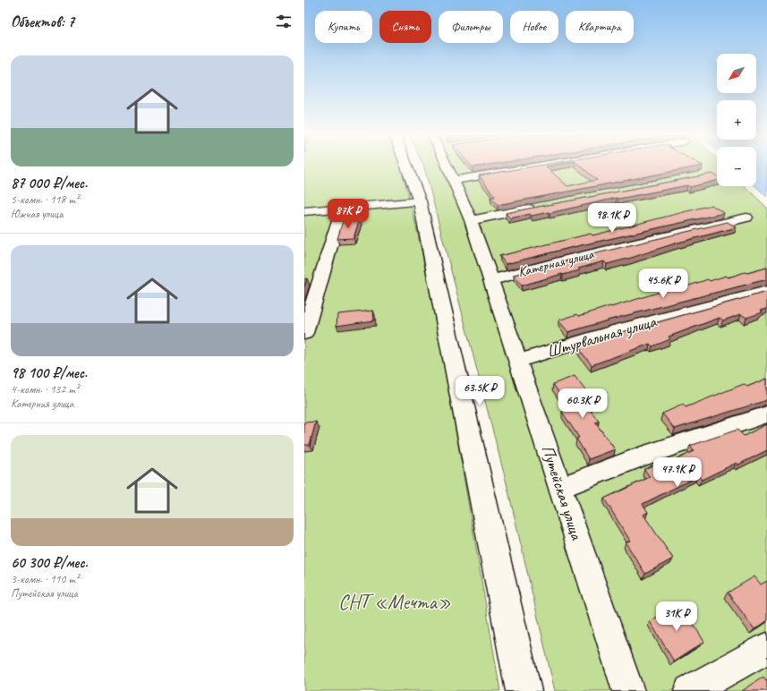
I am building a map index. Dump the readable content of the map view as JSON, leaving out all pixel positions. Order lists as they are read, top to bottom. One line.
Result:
{"streets":{"street":["Катерная улица","Штурвальная улица","Путейская улица"]},"crossings":[["Катерная улица","Путейская улица"],["Штурвальная улица","Путейская улица"]],"parks":["СНТ «Мечта»"],"north":"bottom left","page":{"heading":"Объектов: 7","chip":["Купить","Снять","Фильтры","Новое","Квартира"],"list":[{"name":"87 000 ₽/мес.","note":"5-комн. · 118 m² · Южная улица"},{"name":"98 100 ₽/мес.","note":"4-комн. · 132 m² · Катерная улица"},{"name":"60 300 ₽/мес.","note":"3-комн. · 110 m² · Путейская улица"}],"map_buttons":["+","−"],"price":["87K ₽","98.1K ₽","45.6K ₽","63.5K ₽","60.3K ₽","47.9K ₽","31K ₽"]}}
